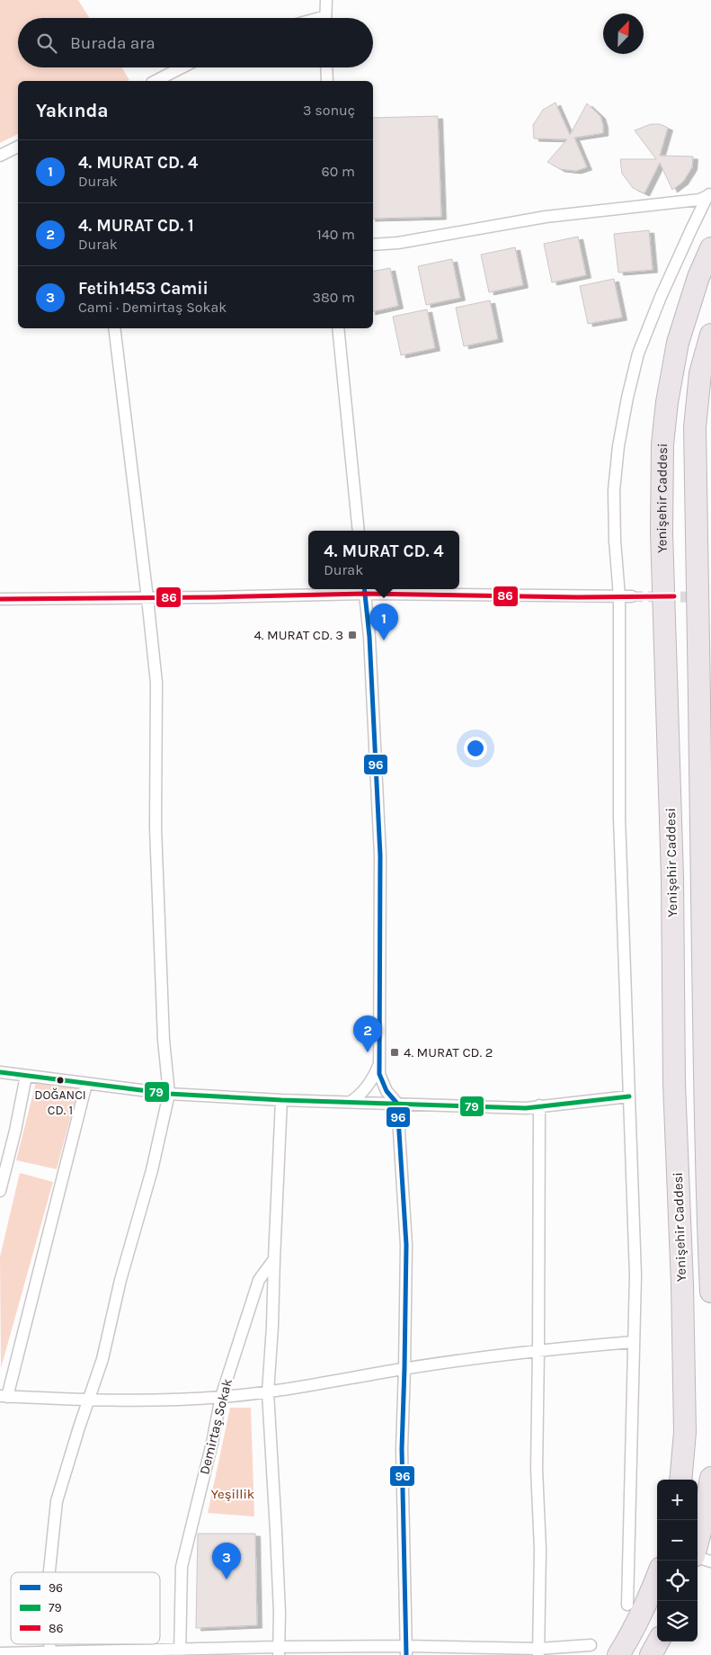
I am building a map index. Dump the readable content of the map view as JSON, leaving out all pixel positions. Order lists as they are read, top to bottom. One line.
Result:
{"streets":{"highway":["Yenişehir Caddesi"],"street":["Demirtaş Sokak"]},"parks":["Yeşillik"],"places":{"transit":["4. MURAT CD. 3","4. MURAT CD. 2"],"other":["DOĞANCI CD. 1"]},"lines":["transit line 96","transit line 86","transit line 79"],"legend":["96","79","86"],"north":"top right","page":{"search":"Burada ara","heading":["Yakında","3 sonuç"],"list":[{"mark":"1","name":"4. MURAT CD. 4","note":"Durak","value":"60 m"},{"mark":"2","name":"4. MURAT CD. 1","note":"Durak","value":"140 m"},{"mark":"3","name":"Fetih1453 Camii","note":"Cami · Demirtaş Sokak","value":"380 m"}],"popup":["4. MURAT CD. 4","Durak"],"pins":["1","2","3"],"map_buttons":["+","−"]}}
